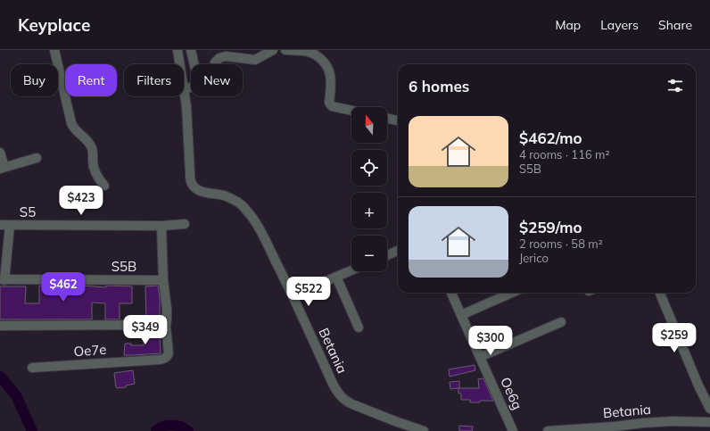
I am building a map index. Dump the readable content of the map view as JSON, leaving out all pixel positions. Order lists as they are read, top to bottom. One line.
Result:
{"streets":{"street":["S5","S5B","Oe7e","Betania","Oe6g"]},"crossings":[["S5","Oe7e"],["S5B","Oe7e"]],"north":"top","page":{"header":"Keyplace","nav":["Map","Layers","Share"],"chip":["Buy","Rent","Filters","New"],"heading":"6 homes","map_buttons":["+","−"],"list":[{"name":"$462/mo","note":"4 rooms · 116 m² · S5B"},{"name":"$259/mo","note":"2 rooms · 58 m² · Jerico"}],"price":["$423","$462","$522","$349","$259","$300"]}}
